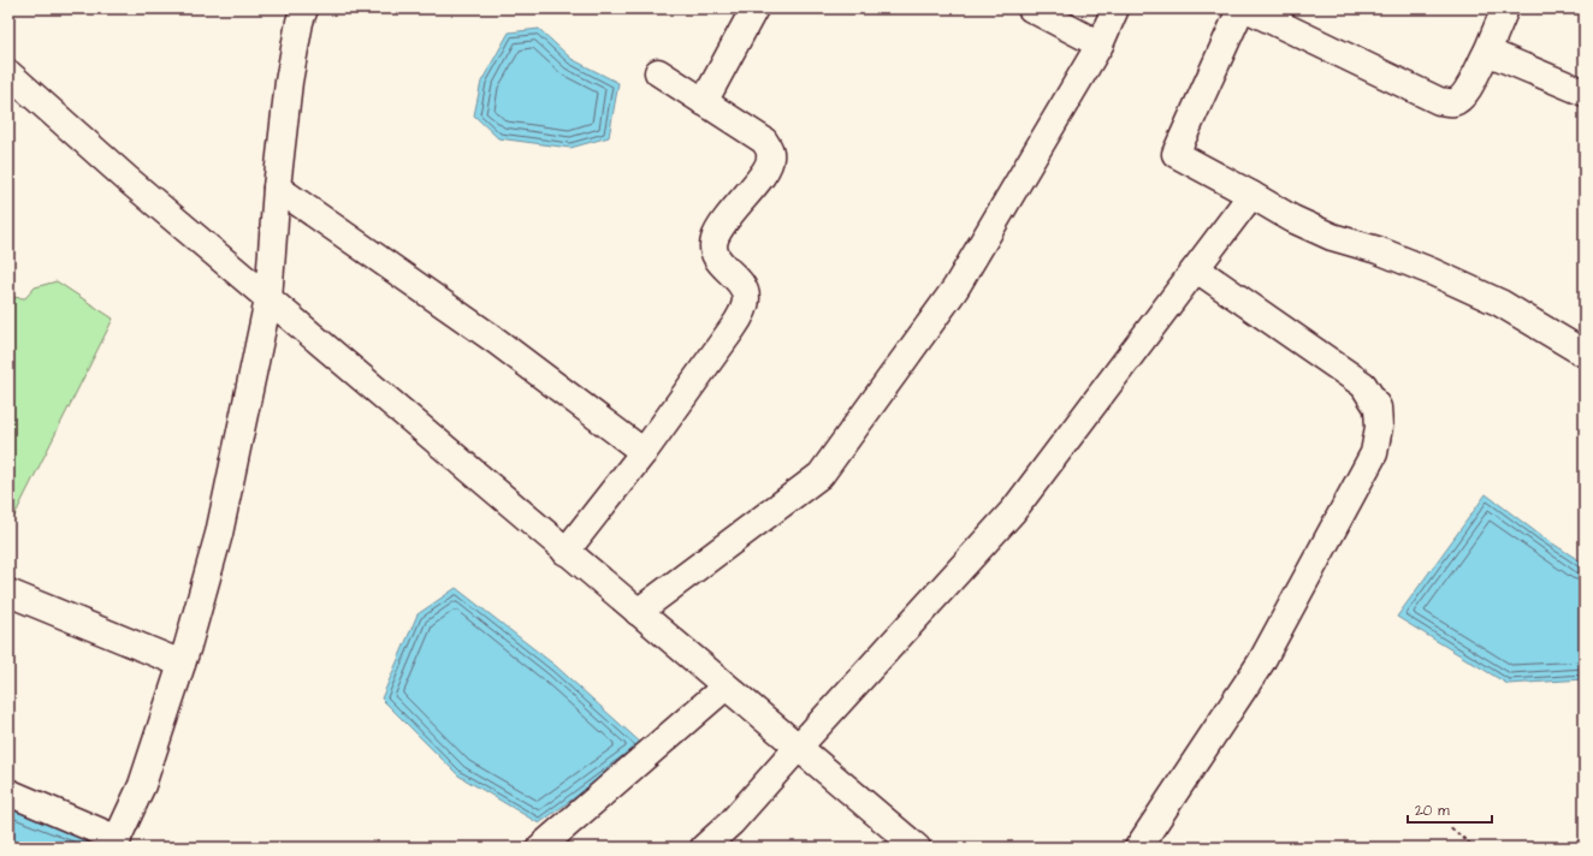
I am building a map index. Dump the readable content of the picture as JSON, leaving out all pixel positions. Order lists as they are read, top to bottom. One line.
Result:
{"scale_bar":"20 m"}
